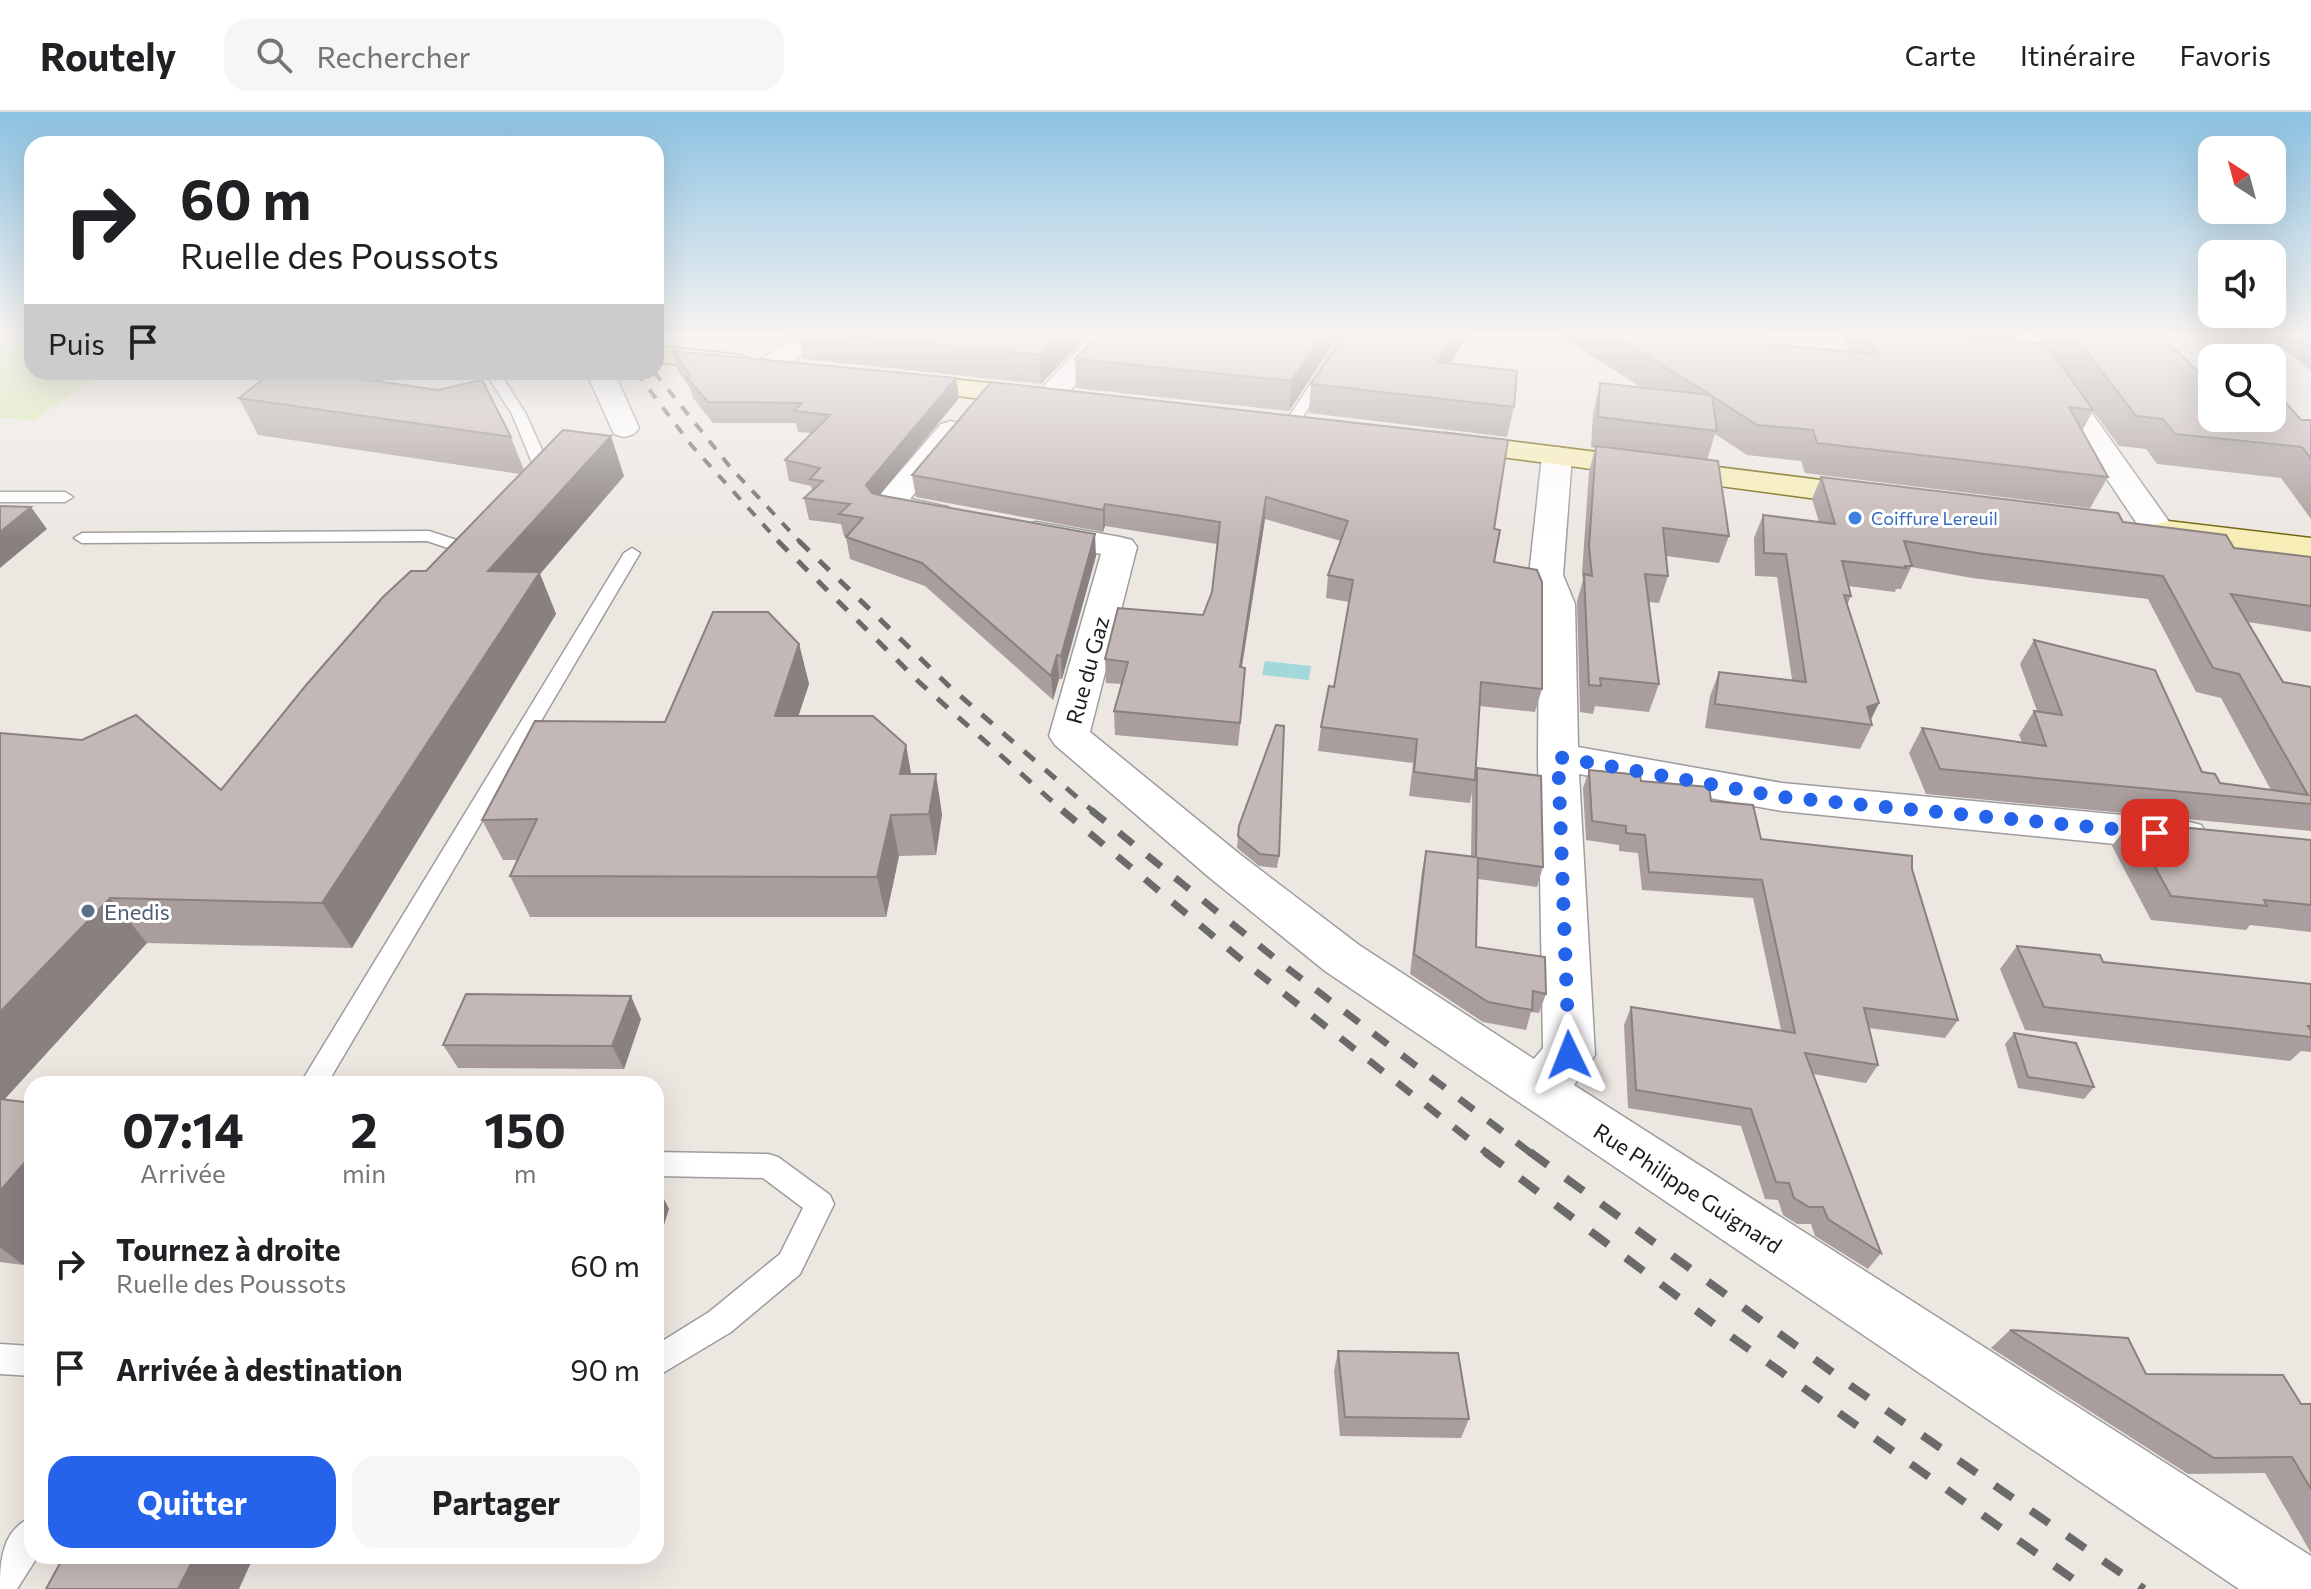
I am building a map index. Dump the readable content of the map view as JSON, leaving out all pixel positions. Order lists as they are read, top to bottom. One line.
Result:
{"streets":{"street":["Rue du Gaz","Rue Philippe Guignard"]},"crossings":[["Rue du Gaz","Rue Philippe Guignard"]],"places":["Coiffure Lereuil","Enedis"],"north":"top left","page":{"header":"Routely","search":"Rechercher","nav":["Carte","Itinéraire","Favoris"],"turn":["60 m","Ruelle des Poussots"],"then":"Puis","eta":["07:14","Arrivée","2","min","150","m"],"list":[{"name":"Tournez à droite","note":"Ruelle des Poussots","value":"60 m"},{"name":"Arrivée à destination","value":"90 m"}],"buttons":["Quitter","Partager"]}}
